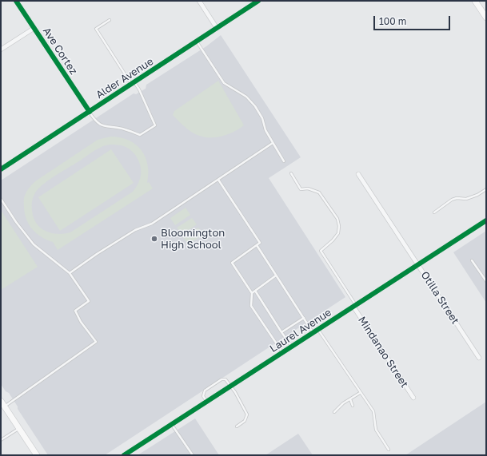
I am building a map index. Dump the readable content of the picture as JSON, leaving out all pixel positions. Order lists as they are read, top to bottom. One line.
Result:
{"streets":{"street":["Ave Cortez","Alder Avenue","Otilla Street","Laurel Avenue","Mindanao Street"]},"crossings":[["Ave Cortez","Alder Avenue"],["Otilla Street","Laurel Avenue"],["Laurel Avenue","Mindanao Street"]],"places":["Bloomington High School"],"scale_bar":"100 m"}
